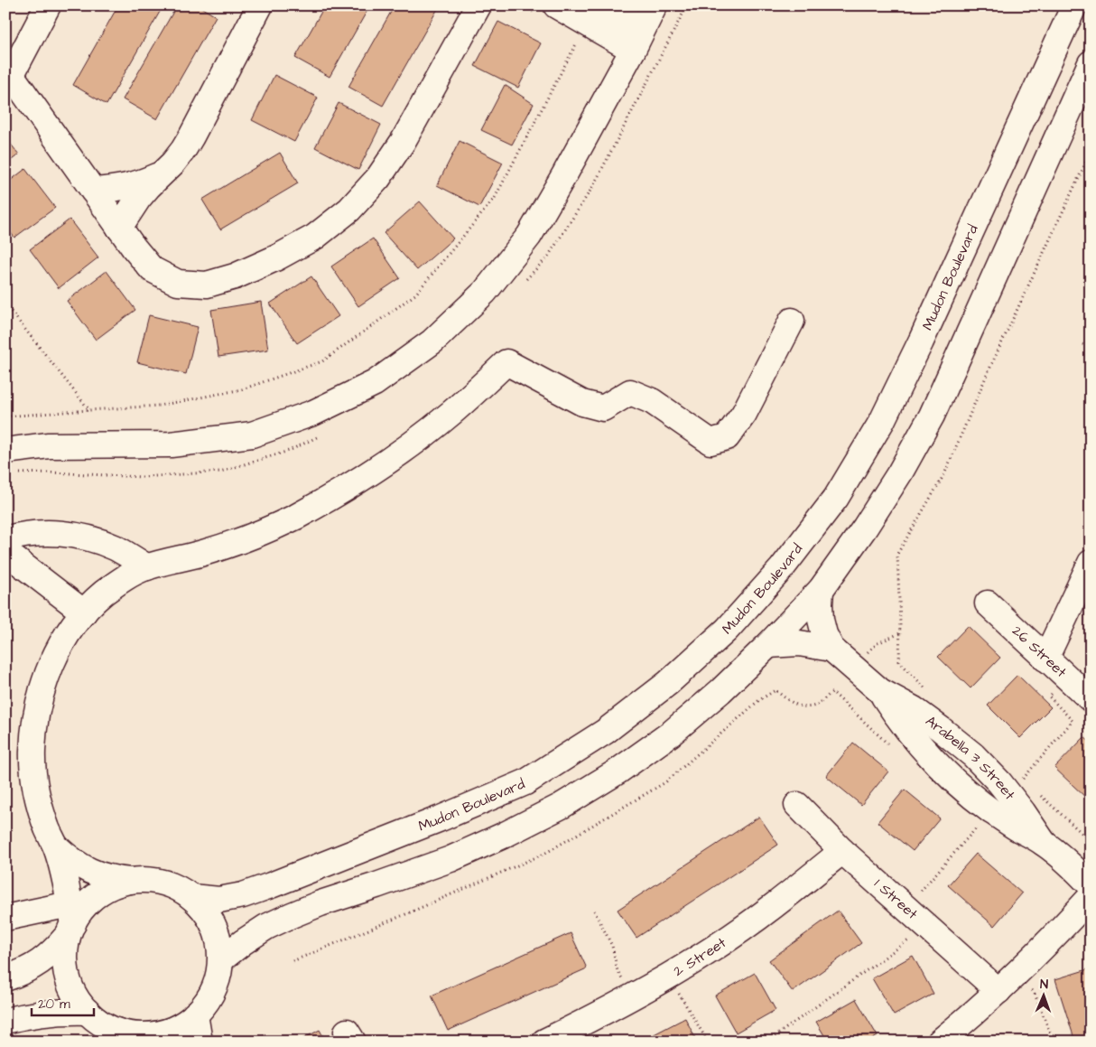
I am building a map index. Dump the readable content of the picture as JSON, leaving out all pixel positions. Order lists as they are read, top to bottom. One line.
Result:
{"streets":{"street":["Mudon Boulevard","26 Street","Arabella 3 Street","1 Street","2 Street"]},"crossings":[["1 Street","2 Street"]],"scale_bar":"20 m","north":"top"}
